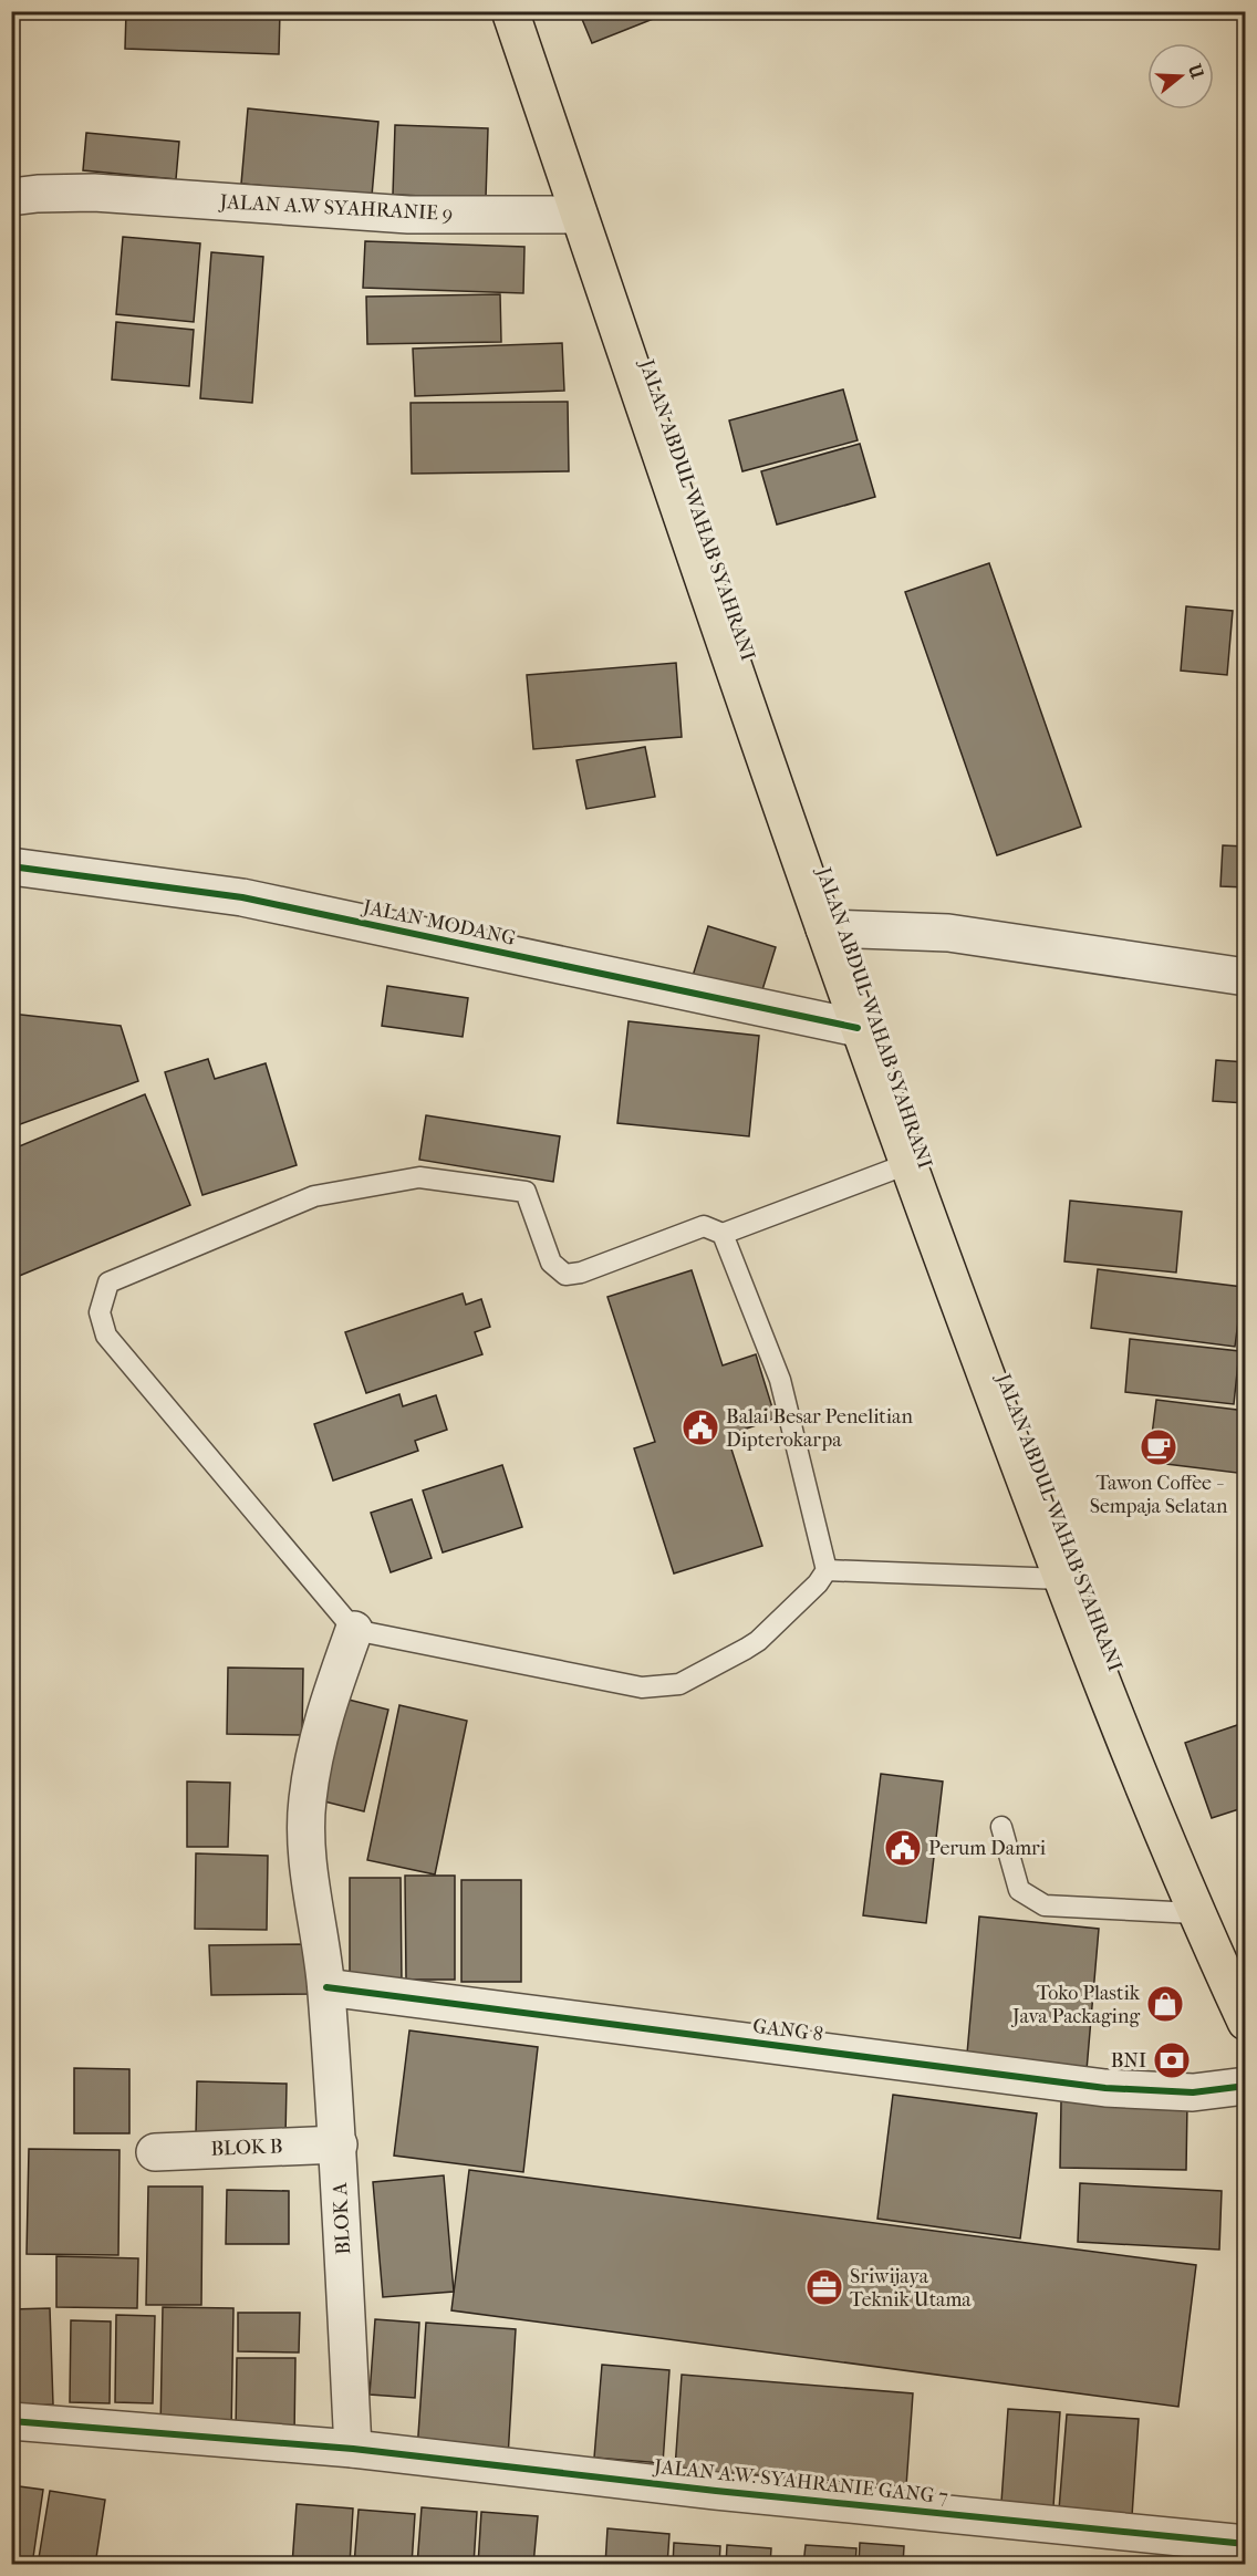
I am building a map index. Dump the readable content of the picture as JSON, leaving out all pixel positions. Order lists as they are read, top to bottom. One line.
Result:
{"streets":{"highway":["JALAN ABDUL WAHAB SYAHRANI"],"street":["JALAN A.W SYAHRANIE 9","JALAN MODANG","GANG 8","BLOK B","BLOK A","JALAN A.W. SYAHRANIE GANG 7"]},"crossings":[["JALAN A.W SYAHRANIE 9","JALAN ABDUL WAHAB SYAHRANI"],["JALAN ABDUL WAHAB SYAHRANI","JALAN MODANG"],["GANG 8","BLOK A"],["BLOK B","BLOK A"],["BLOK A","JALAN A.W. SYAHRANIE GANG 7"]],"places":{"public building":["Balai Besar Penelitian Dipterokarpa","Perum Damri"],"cafe":["Tawon Coffee - Sempaja Selatan"],"shop":["Toko Plastik Java Packaging"],"bank":["BNI"],"office":["Sriwijaya Teknik Utama"]},"north":"right"}
